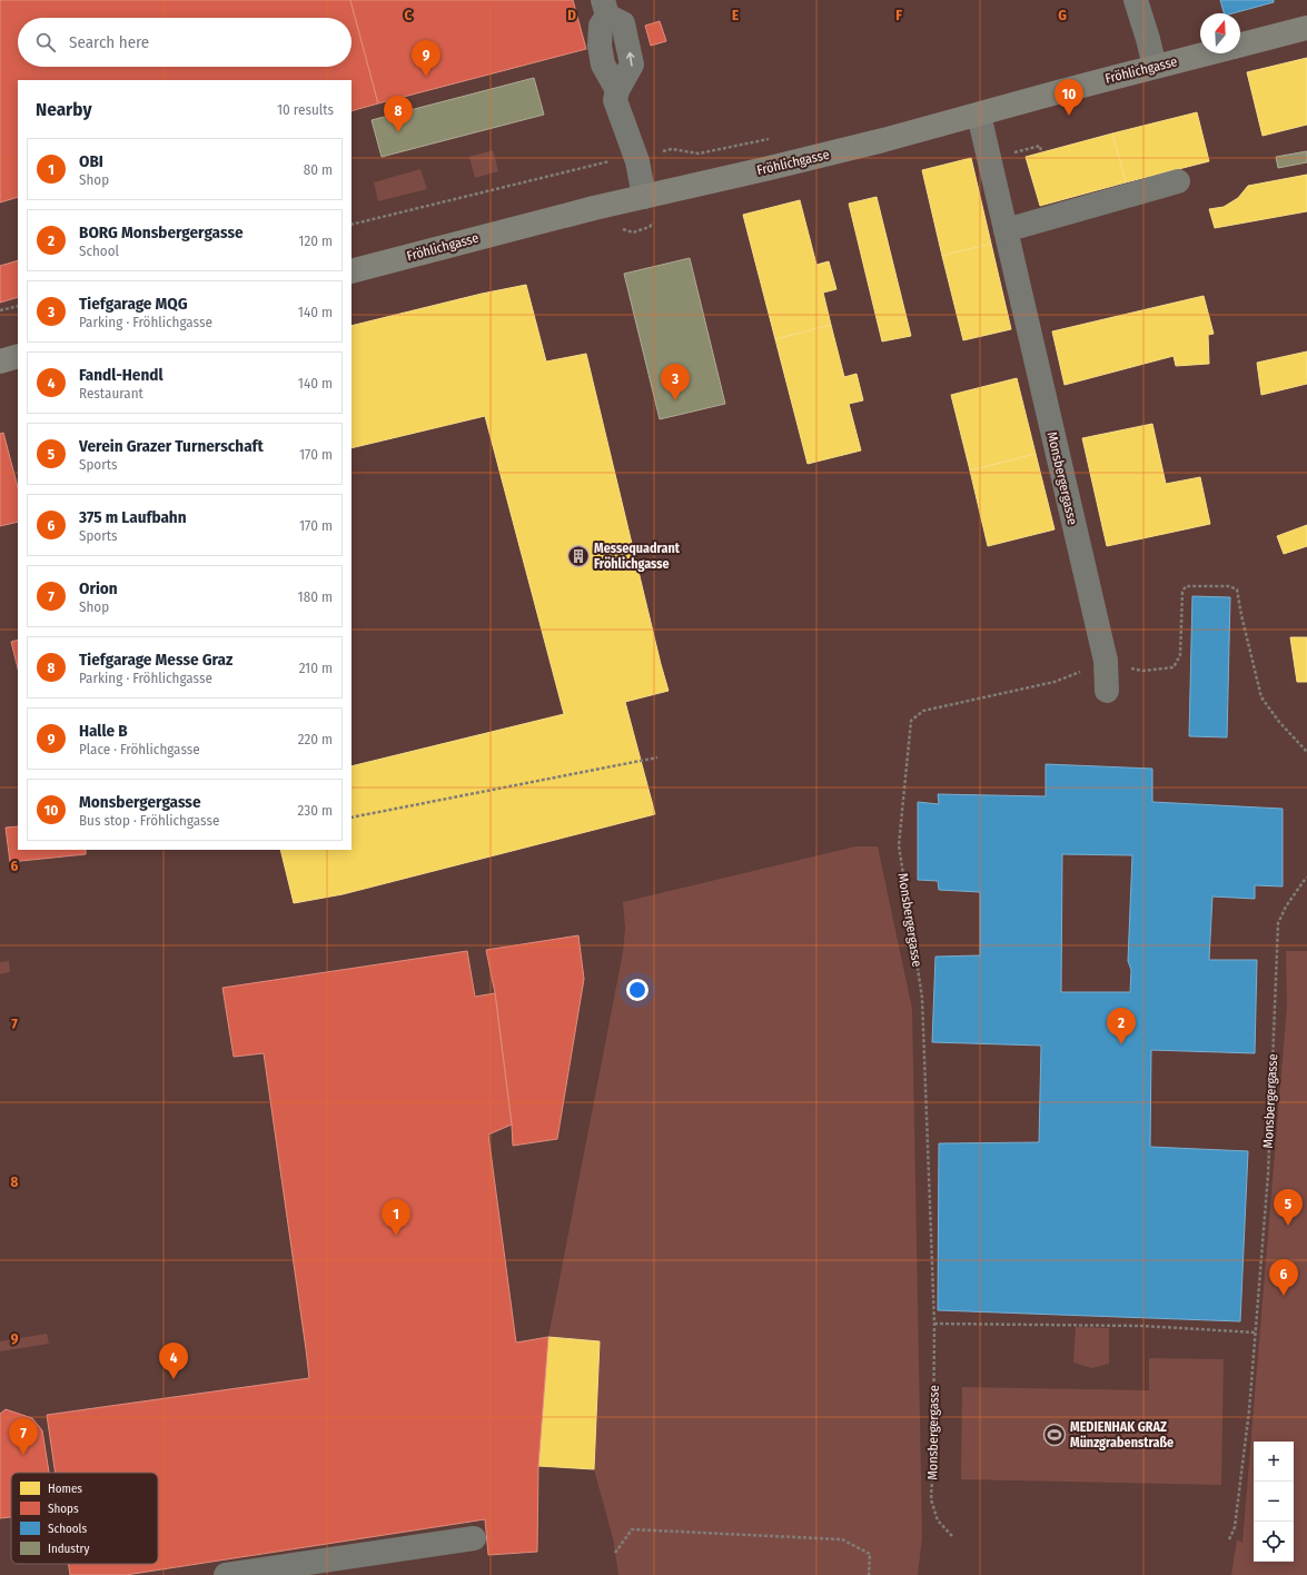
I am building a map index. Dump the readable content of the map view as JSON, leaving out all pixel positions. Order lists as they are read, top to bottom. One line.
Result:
{"streets":{"main road":["Fröhlichgasse"],"street":["Monsbergergasse"]},"crossings":[["Fröhlichgasse","Monsbergergasse"]],"places":{"building":["Messequadrant Fröhlichgasse"],"sports":["MEDIENHAK GRAZ Münzgrabenstraße"]},"legend":["Homes","Shops","Schools","Industry"],"north":"top","page":{"search":"Search here","pins":["9","10","8","3","2","5","1","6","4","7"],"heading":["Nearby","10 results"],"list":[{"mark":"1","name":"OBI","note":"Shop","value":"80 m"},{"mark":"2","name":"BORG Monsbergergasse","note":"School","value":"120 m"},{"mark":"3","name":"Tiefgarage MQG","note":"Parking · Fröhlichgasse","value":"140 m"},{"mark":"4","name":"Fandl-Hendl","note":"Restaurant","value":"140 m"},{"mark":"5","name":"Verein Grazer Turnerschaft","note":"Sports","value":"170 m"},{"mark":"6","name":"375 m Laufbahn","note":"Sports","value":"170 m"},{"mark":"7","name":"Orion","note":"Shop","value":"180 m"},{"mark":"8","name":"Tiefgarage Messe Graz","note":"Parking · Fröhlichgasse","value":"210 m"},{"mark":"9","name":"Halle B","note":"Place · Fröhlichgasse","value":"220 m"},{"mark":"10","name":"Monsbergergasse","note":"Bus stop · Fröhlichgasse","value":"230 m"}],"map_buttons":["+","−"]},"grid":{"columns":["C","D","E","F","G"],"rows":["6","7","8","9"]}}
